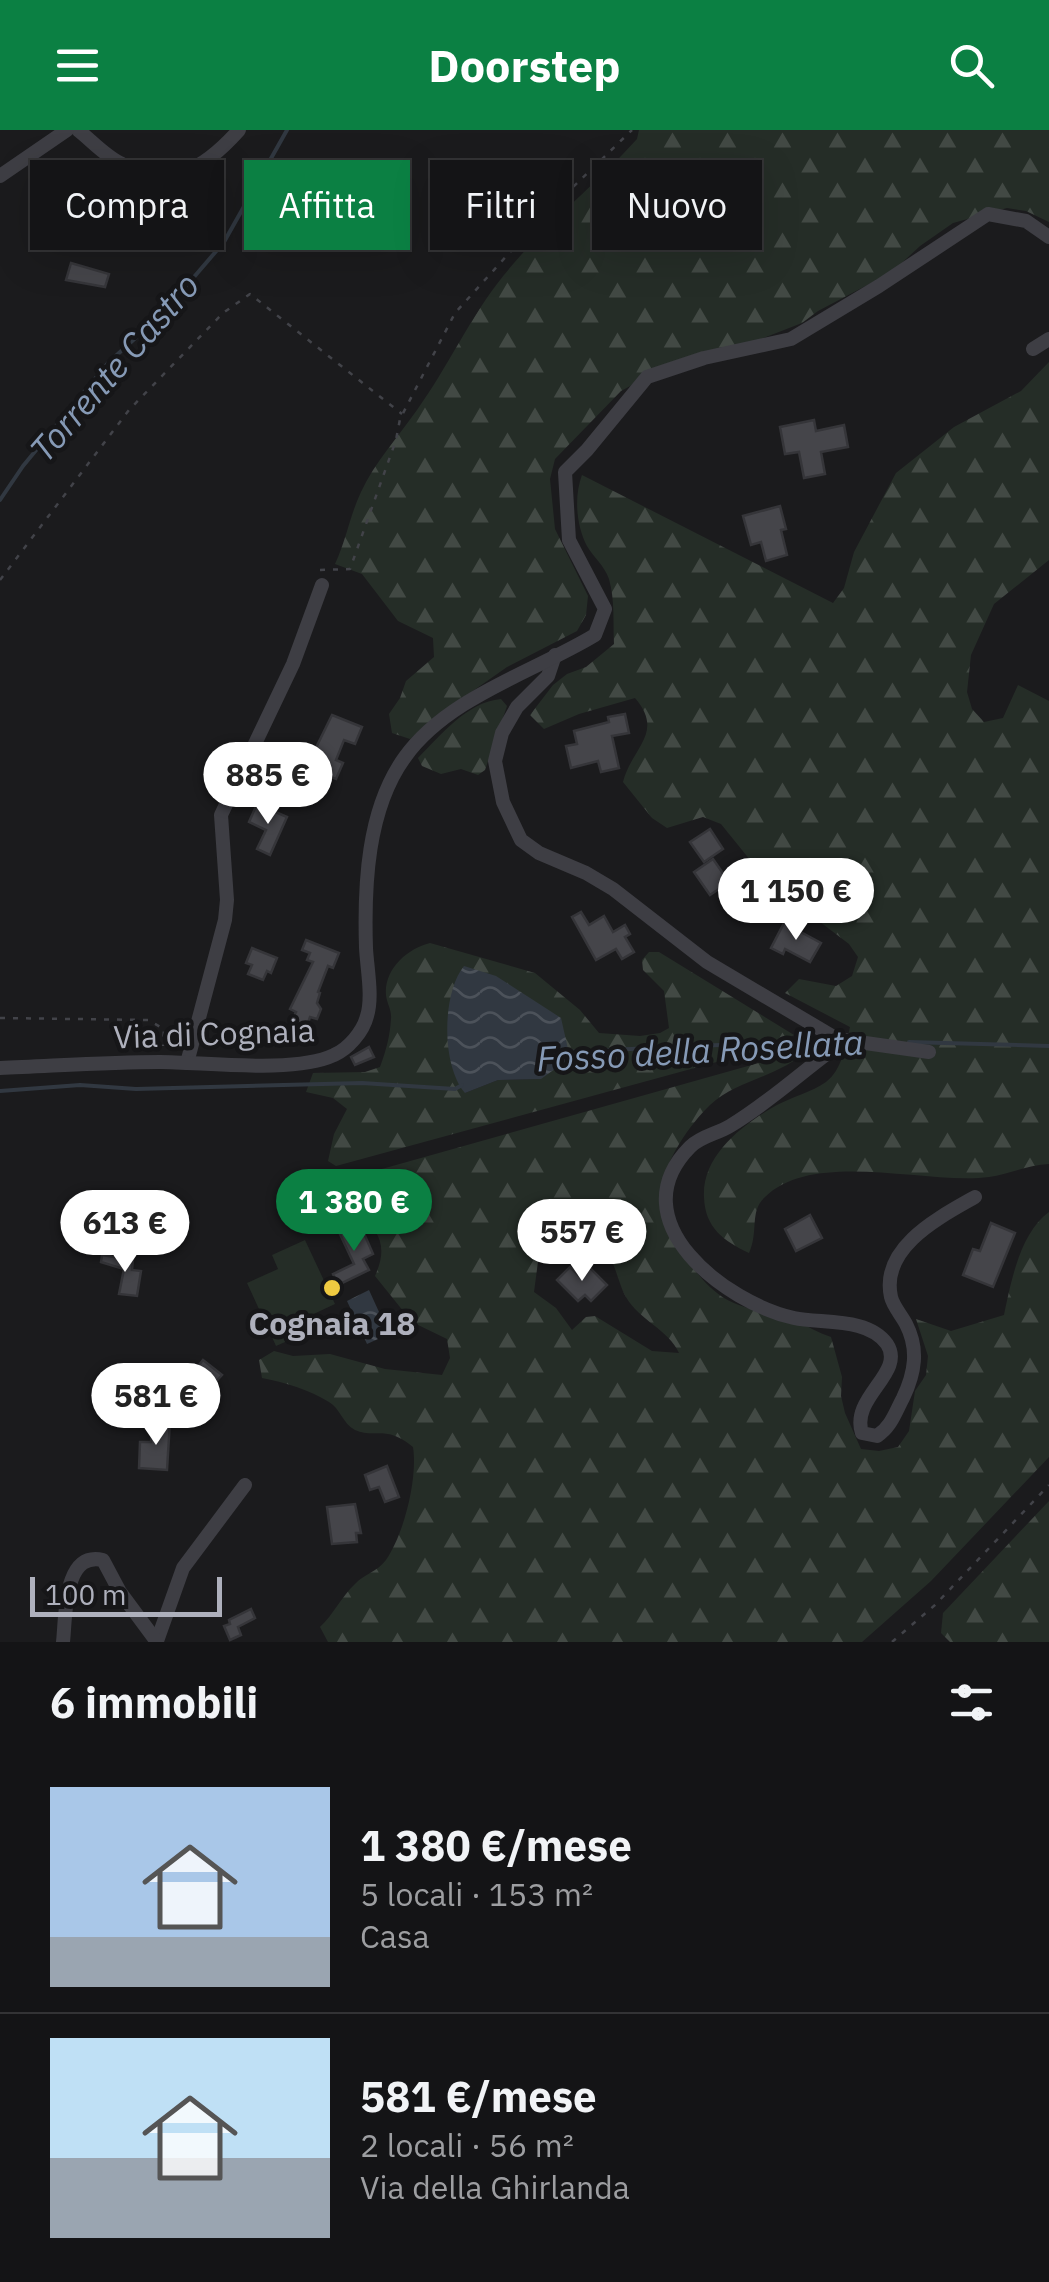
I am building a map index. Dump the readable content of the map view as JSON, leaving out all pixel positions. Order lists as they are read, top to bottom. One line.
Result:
{"streets":{"street":["Via di Cognaia"]},"water":["Torrente Castro","Fosso della Rosellata"],"places":["Cognaia 18"],"scale_bar":"100 m","page":{"header":"Doorstep","chip":["Compra","Affitta","Filtri","Nuovo"],"price":["885 €","1 150 €","1 380 €","613 €","557 €","581 €"],"scale":"100 m","heading":"6 immobili","list":[{"name":"1 380 €/mese","note":"5 locali · 153 m² · Casa"},{"name":"581 €/mese","note":"2 locali · 56 m² · Via della Ghirlanda"}]}}
